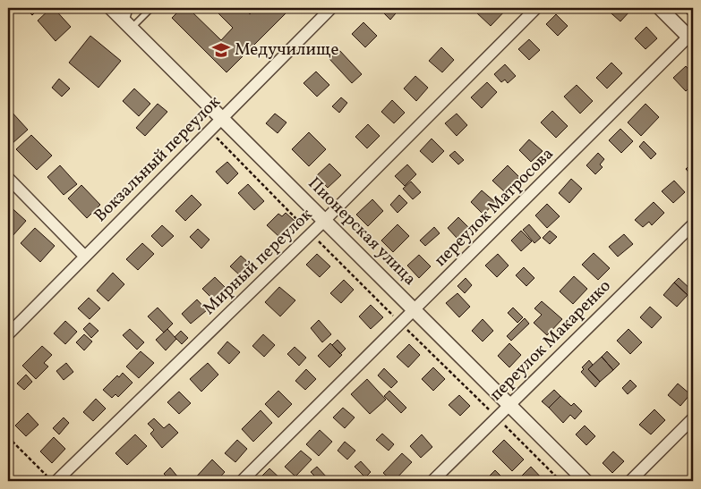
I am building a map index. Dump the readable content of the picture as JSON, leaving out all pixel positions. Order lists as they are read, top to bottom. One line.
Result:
{"streets":{"street":["Вокзальный переулок","переулок Матросова","Пионерская улица","Мирный переулок","переулок Макаренко"]},"crossings":[["Вокзальный переулок","Пионерская улица"],["переулок Матросова","Пионерская улица"],["Пионерская улица","Мирный переулок"],["Пионерская улица","переулок Макаренко"]],"places":{"school or university":["Медучилище"]}}
